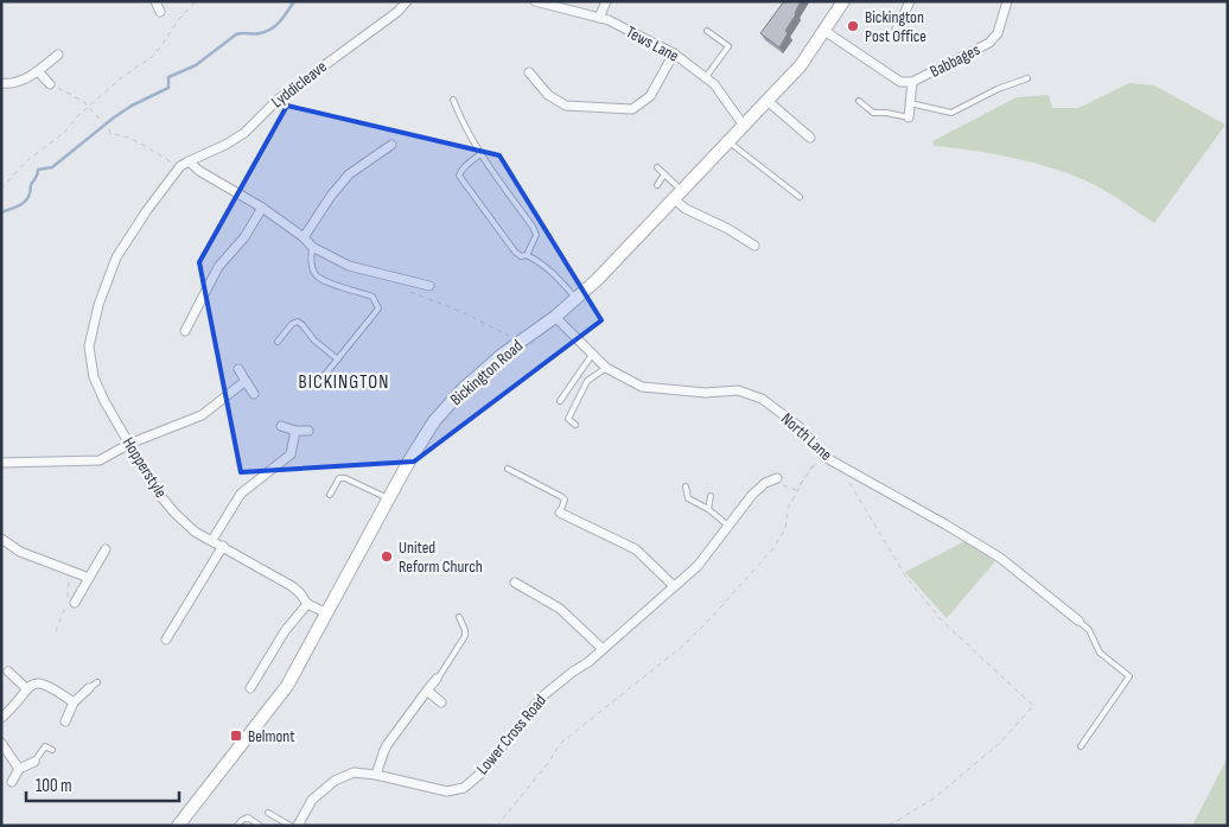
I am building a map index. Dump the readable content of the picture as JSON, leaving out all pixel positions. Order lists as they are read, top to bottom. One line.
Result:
{"streets":{"main road":["Bickington Road"],"street":["Tews Lane","Babbages","Lyddicleave","North Lane","Hopperstyle","Lower Cross Road"]},"crossings":[["Tews Lane","Bickington Road"],["Babbages","Bickington Road"],["Lyddicleave","Hopperstyle"],["Bickington Road","North Lane"],["Bickington Road","Hopperstyle"]],"districts":["BICKINGTON"],"places":{"other":["Bickington Post Office","United Reform Church"],"transit":["Belmont"]},"scale_bar":"100 m"}
